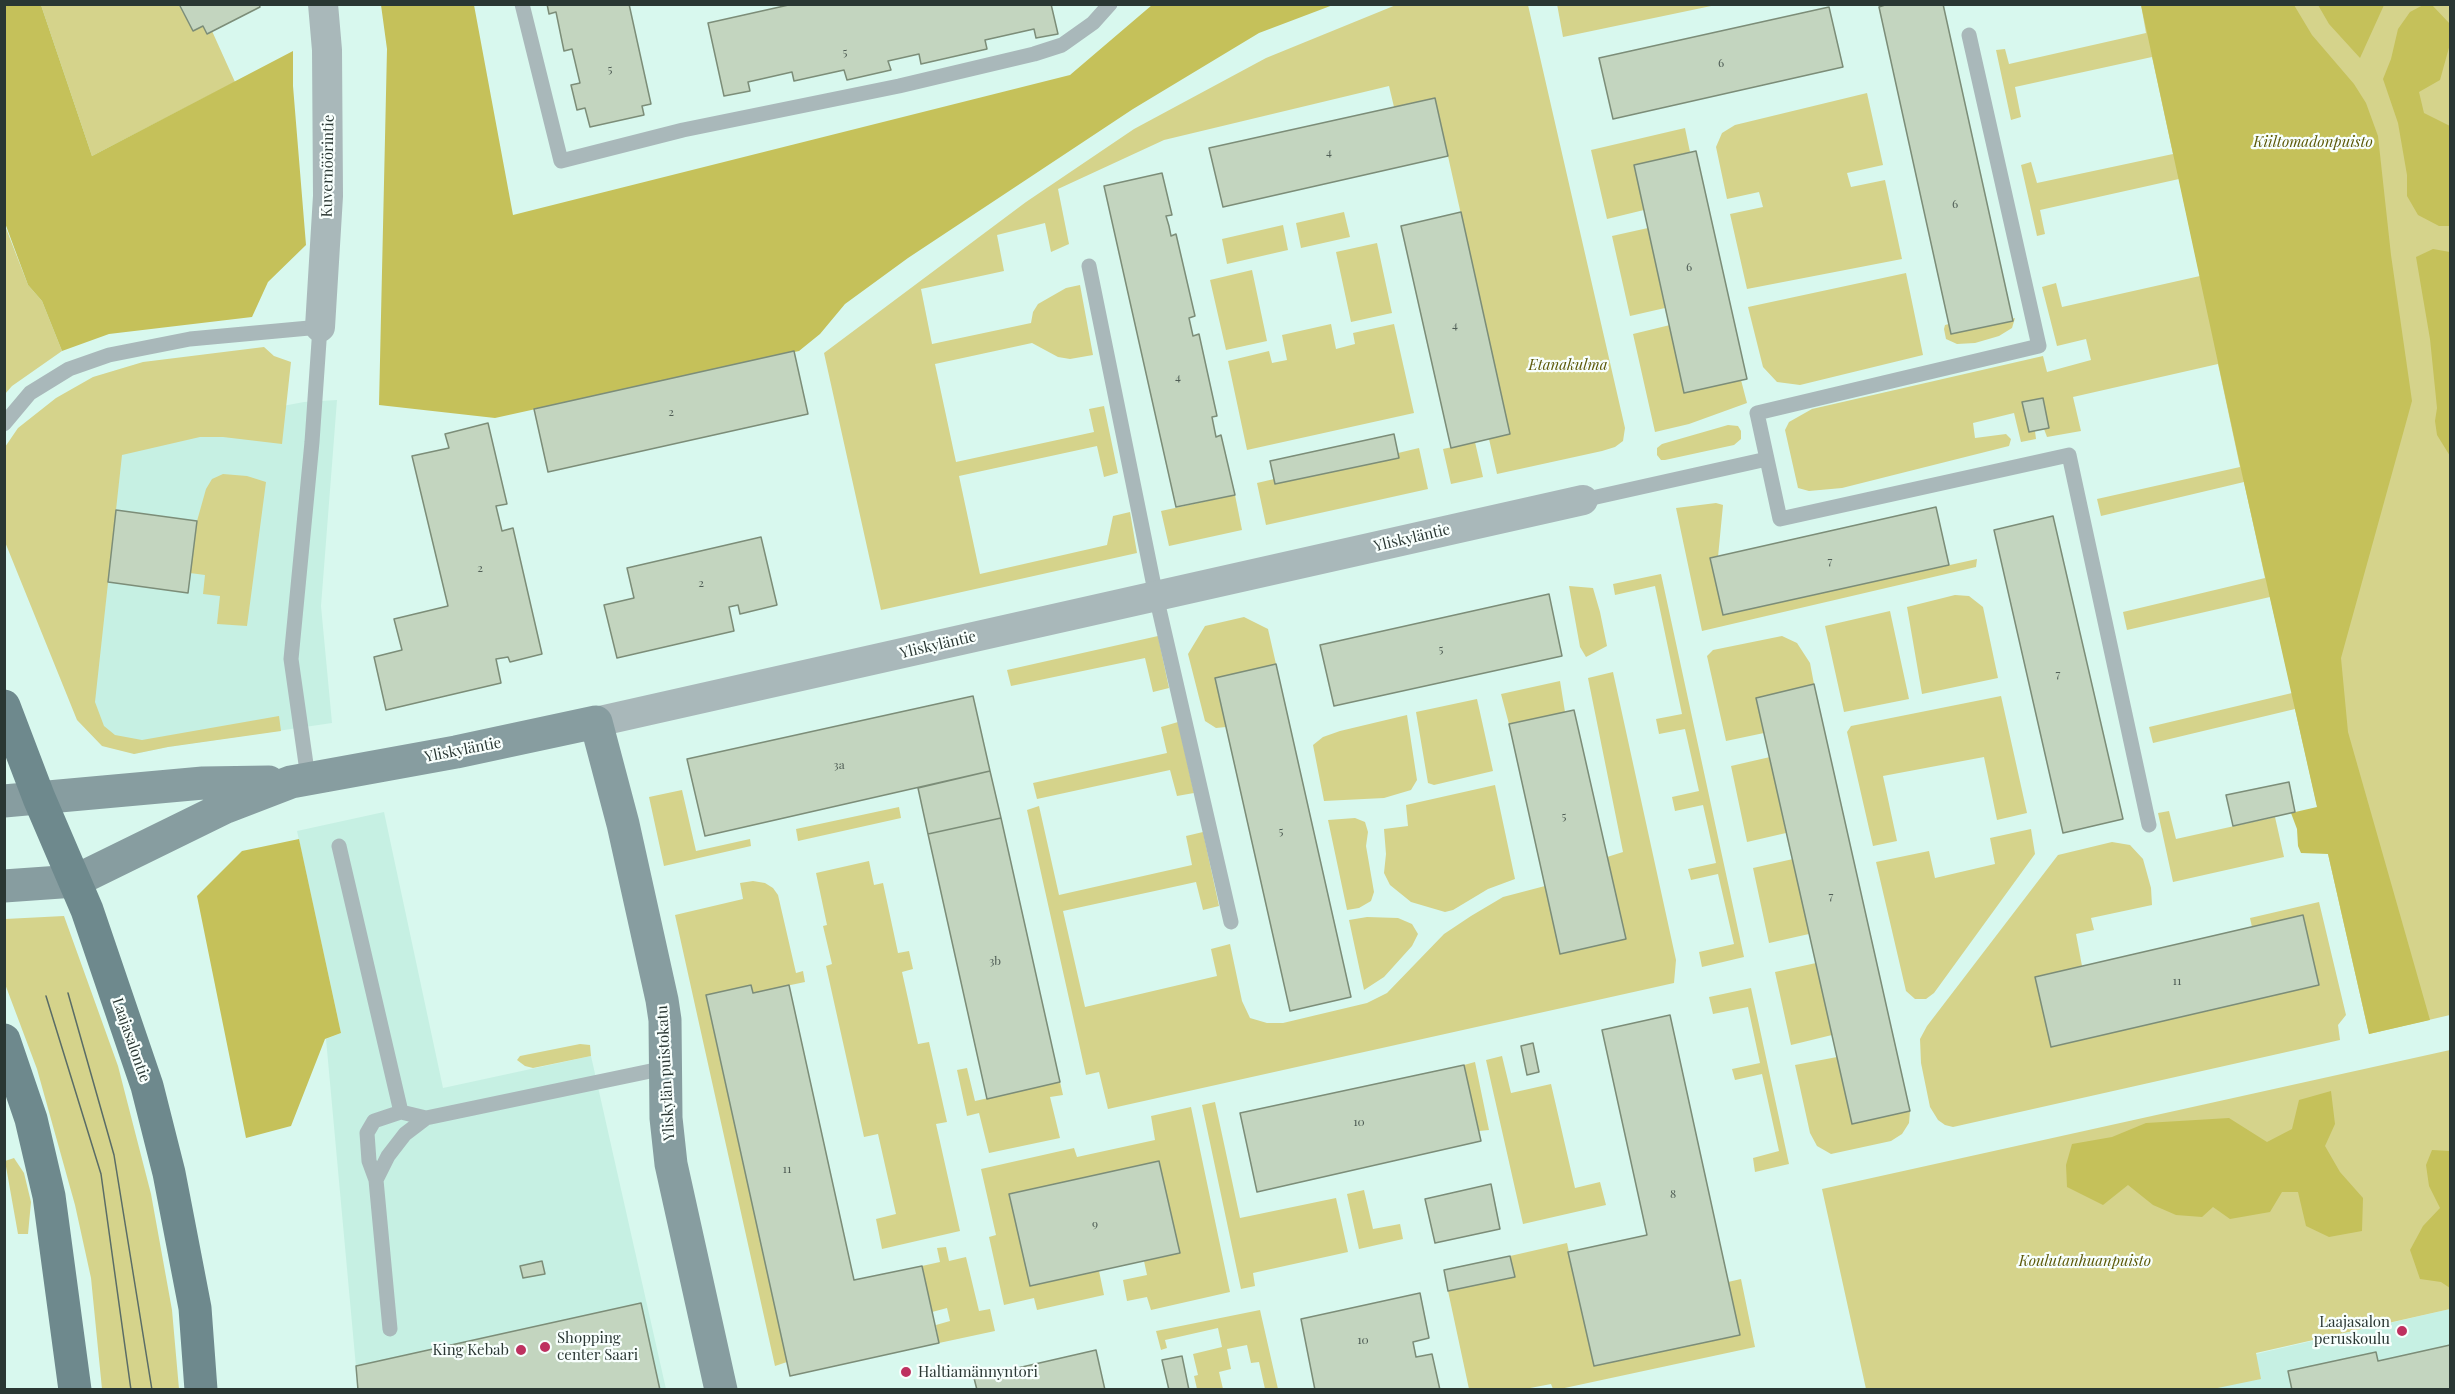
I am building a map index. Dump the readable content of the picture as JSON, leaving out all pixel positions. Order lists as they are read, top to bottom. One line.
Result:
{"streets":{"main road":["Laajasalontie"],"street":["Kuvernöörintie","Yliskyläntie","Yliskylän puistokatu"]},"crossings":[["Yliskyläntie","Laajasalontie"],["Yliskyläntie","Yliskylän puistokatu"]],"parks":["Kiiltomadonpuisto","Etanakulma","Koulutanhuanpuisto"],"places":["Laajasalon peruskoulu","Shopping center Saari","King Kebab","Haltiamännyntori"],"house_numbers":["5","6","5","4","6","6","4","4","2","7","2","2","5","7","3a","5","5","7","3b","11","10","11","8","9","10"]}
